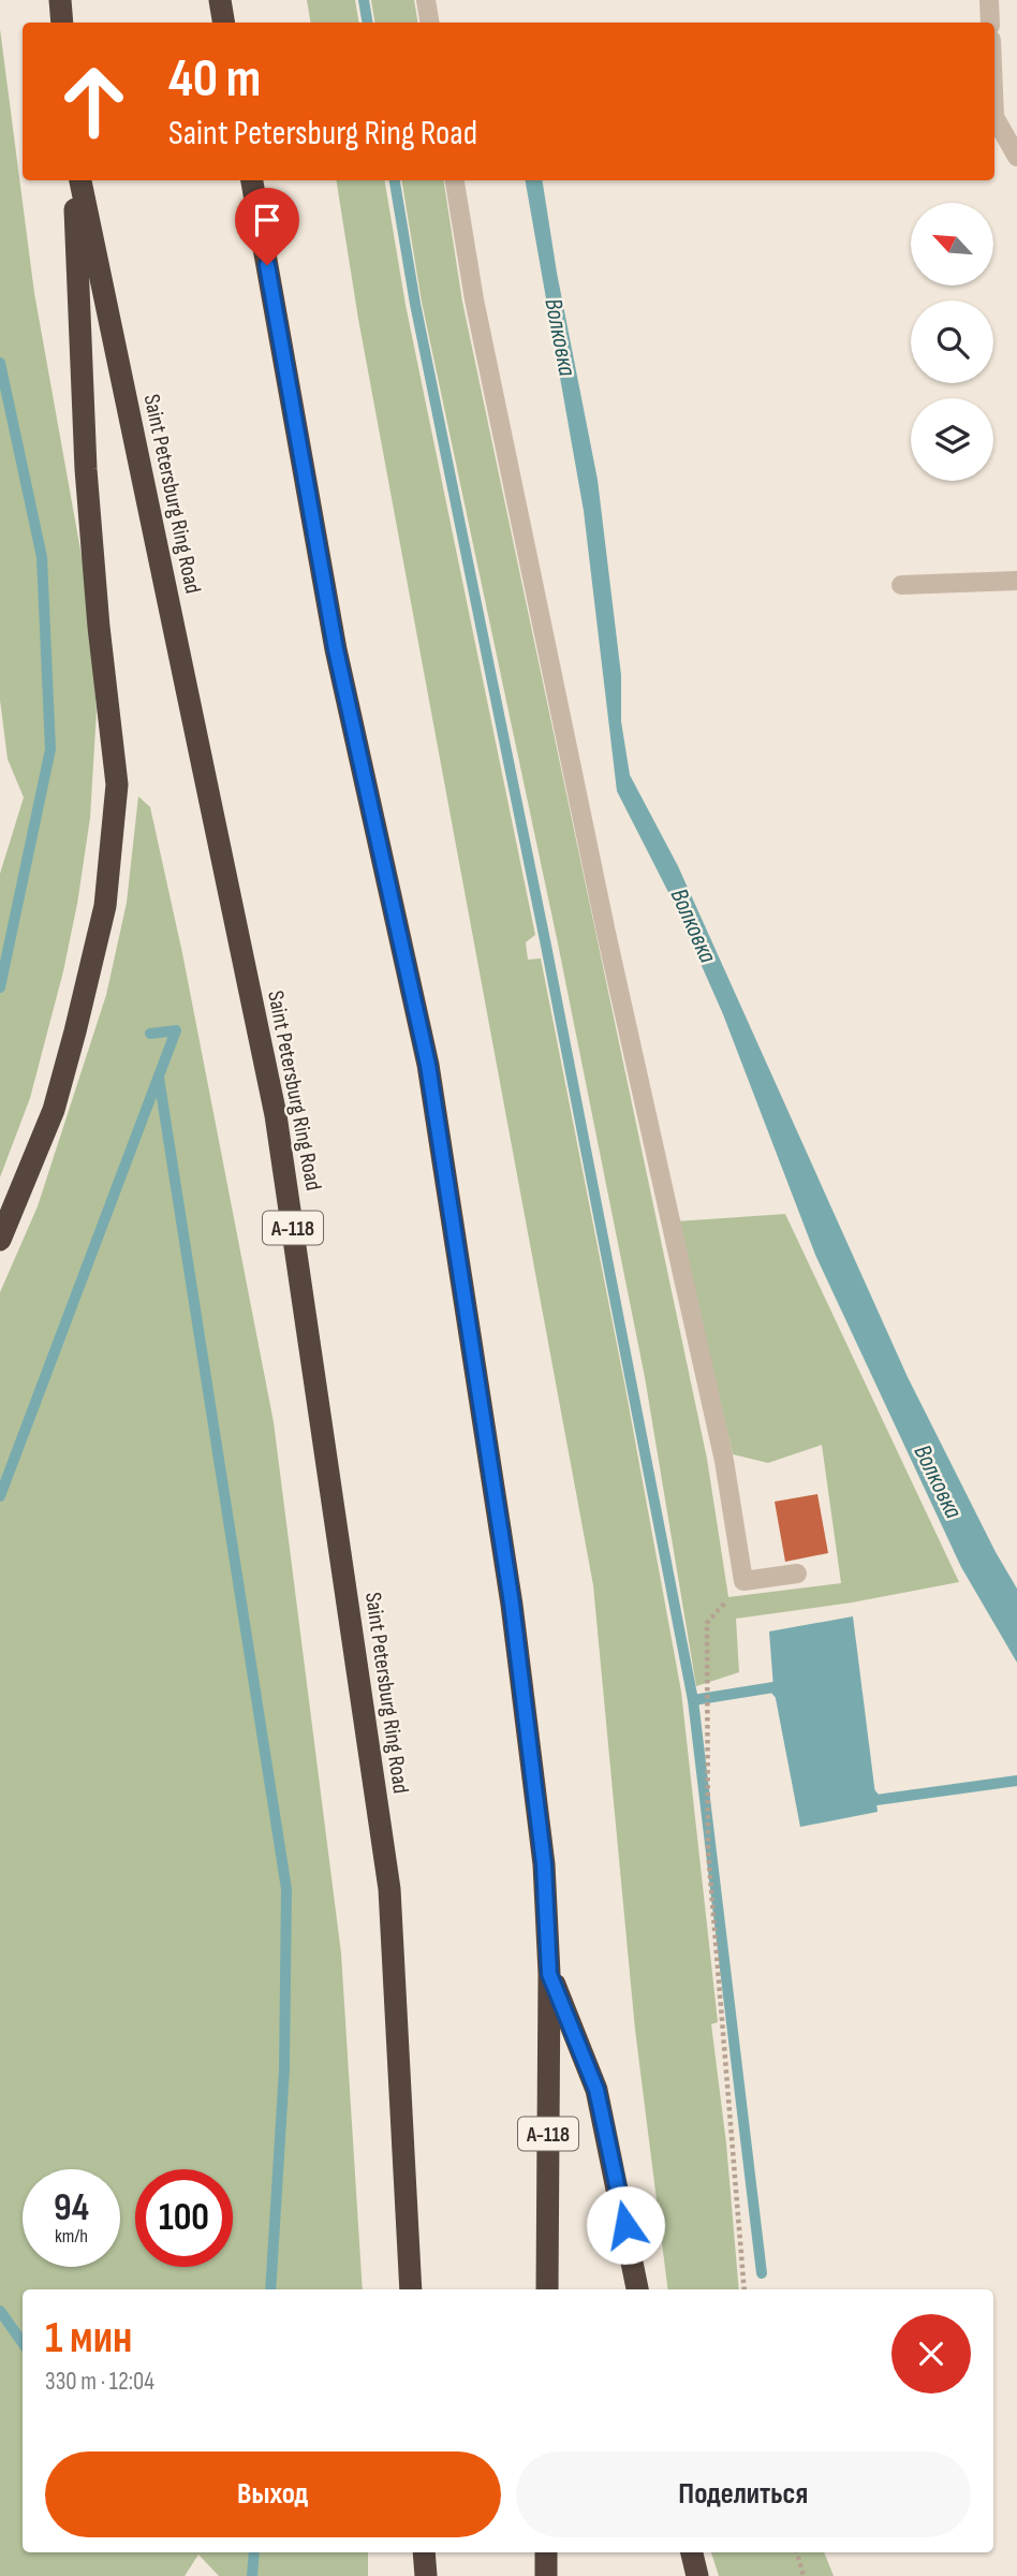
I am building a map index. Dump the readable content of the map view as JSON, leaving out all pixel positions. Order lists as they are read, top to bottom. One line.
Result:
{"streets":{"highway":["Saint Petersburg Ring Road","А-118"]},"water":["Волковка"],"north":"top left","page":{"turn":["40 m","Saint Petersburg Ring Road"],"speed":"94 km/h","limit":"100","heading":["1 мин","330 m · 12:04"],"buttons":["Выход","Поделиться"]}}
